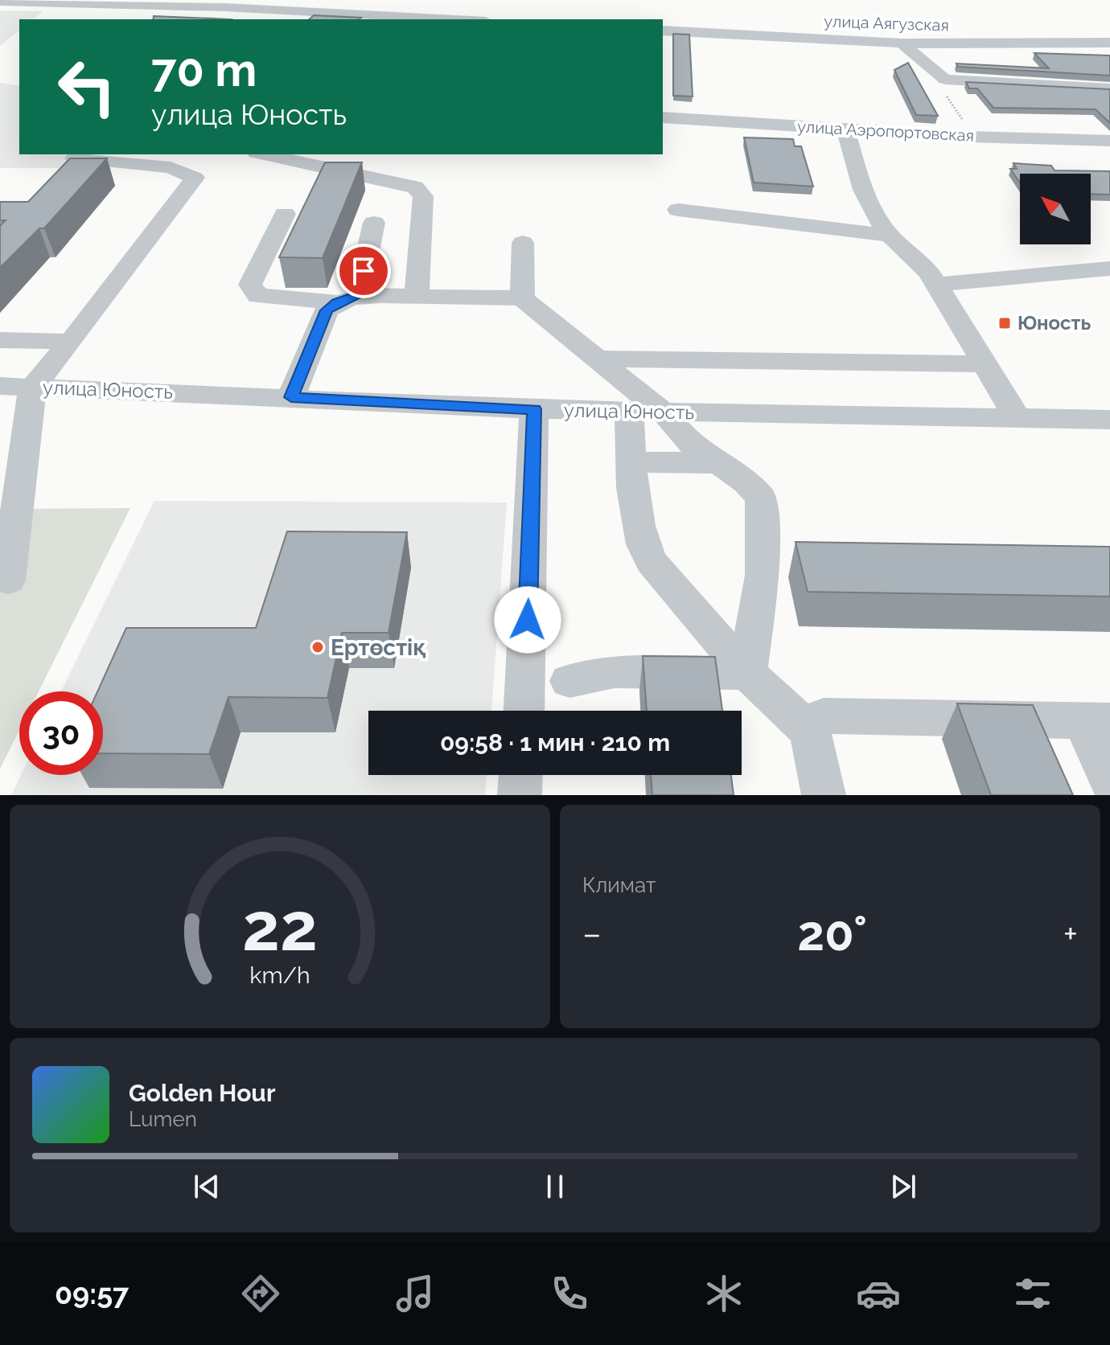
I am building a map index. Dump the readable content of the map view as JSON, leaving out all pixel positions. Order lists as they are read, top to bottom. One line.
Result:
{"streets":{"street":["улица Аягузская","улица Аэропортовская","улица Юность"]},"places":{"transit":["Юность"],"other":["Ертөстіқ"]},"north":"top left","page":{"turn":["70 m","улица Юность"],"limit":"30","trip":"09:58 · 1 мин · 210 m","tile":"Климат","heat":["−","20°","+"],"song":["Golden Hour","Lumen"],"tabs":"09:57","gauge":["22","km/h"]}}
